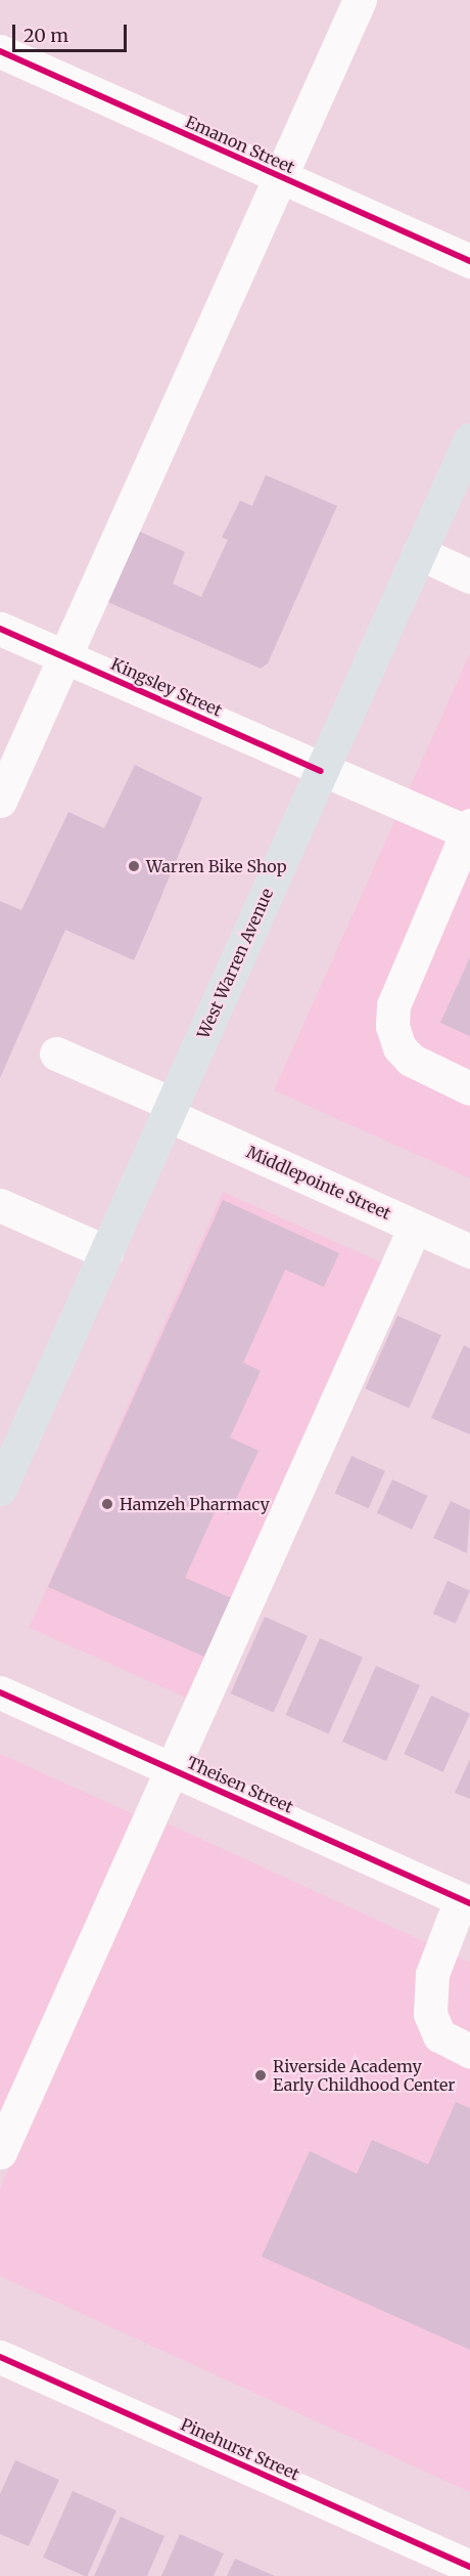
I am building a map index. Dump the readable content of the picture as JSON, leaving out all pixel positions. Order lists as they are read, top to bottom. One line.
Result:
{"streets":{"main road":["West Warren Avenue"],"street":["Emanon Street","Kingsley Street","Middlepointe Street","Theisen Street","Pinehurst Street"]},"crossings":[["Kingsley Street","West Warren Avenue"],["West Warren Avenue","Middlepointe Street"]],"places":["Warren Bike Shop","Hamzeh Pharmacy","Riverside Academy Early Childhood Center"],"scale_bar":"20 m"}
